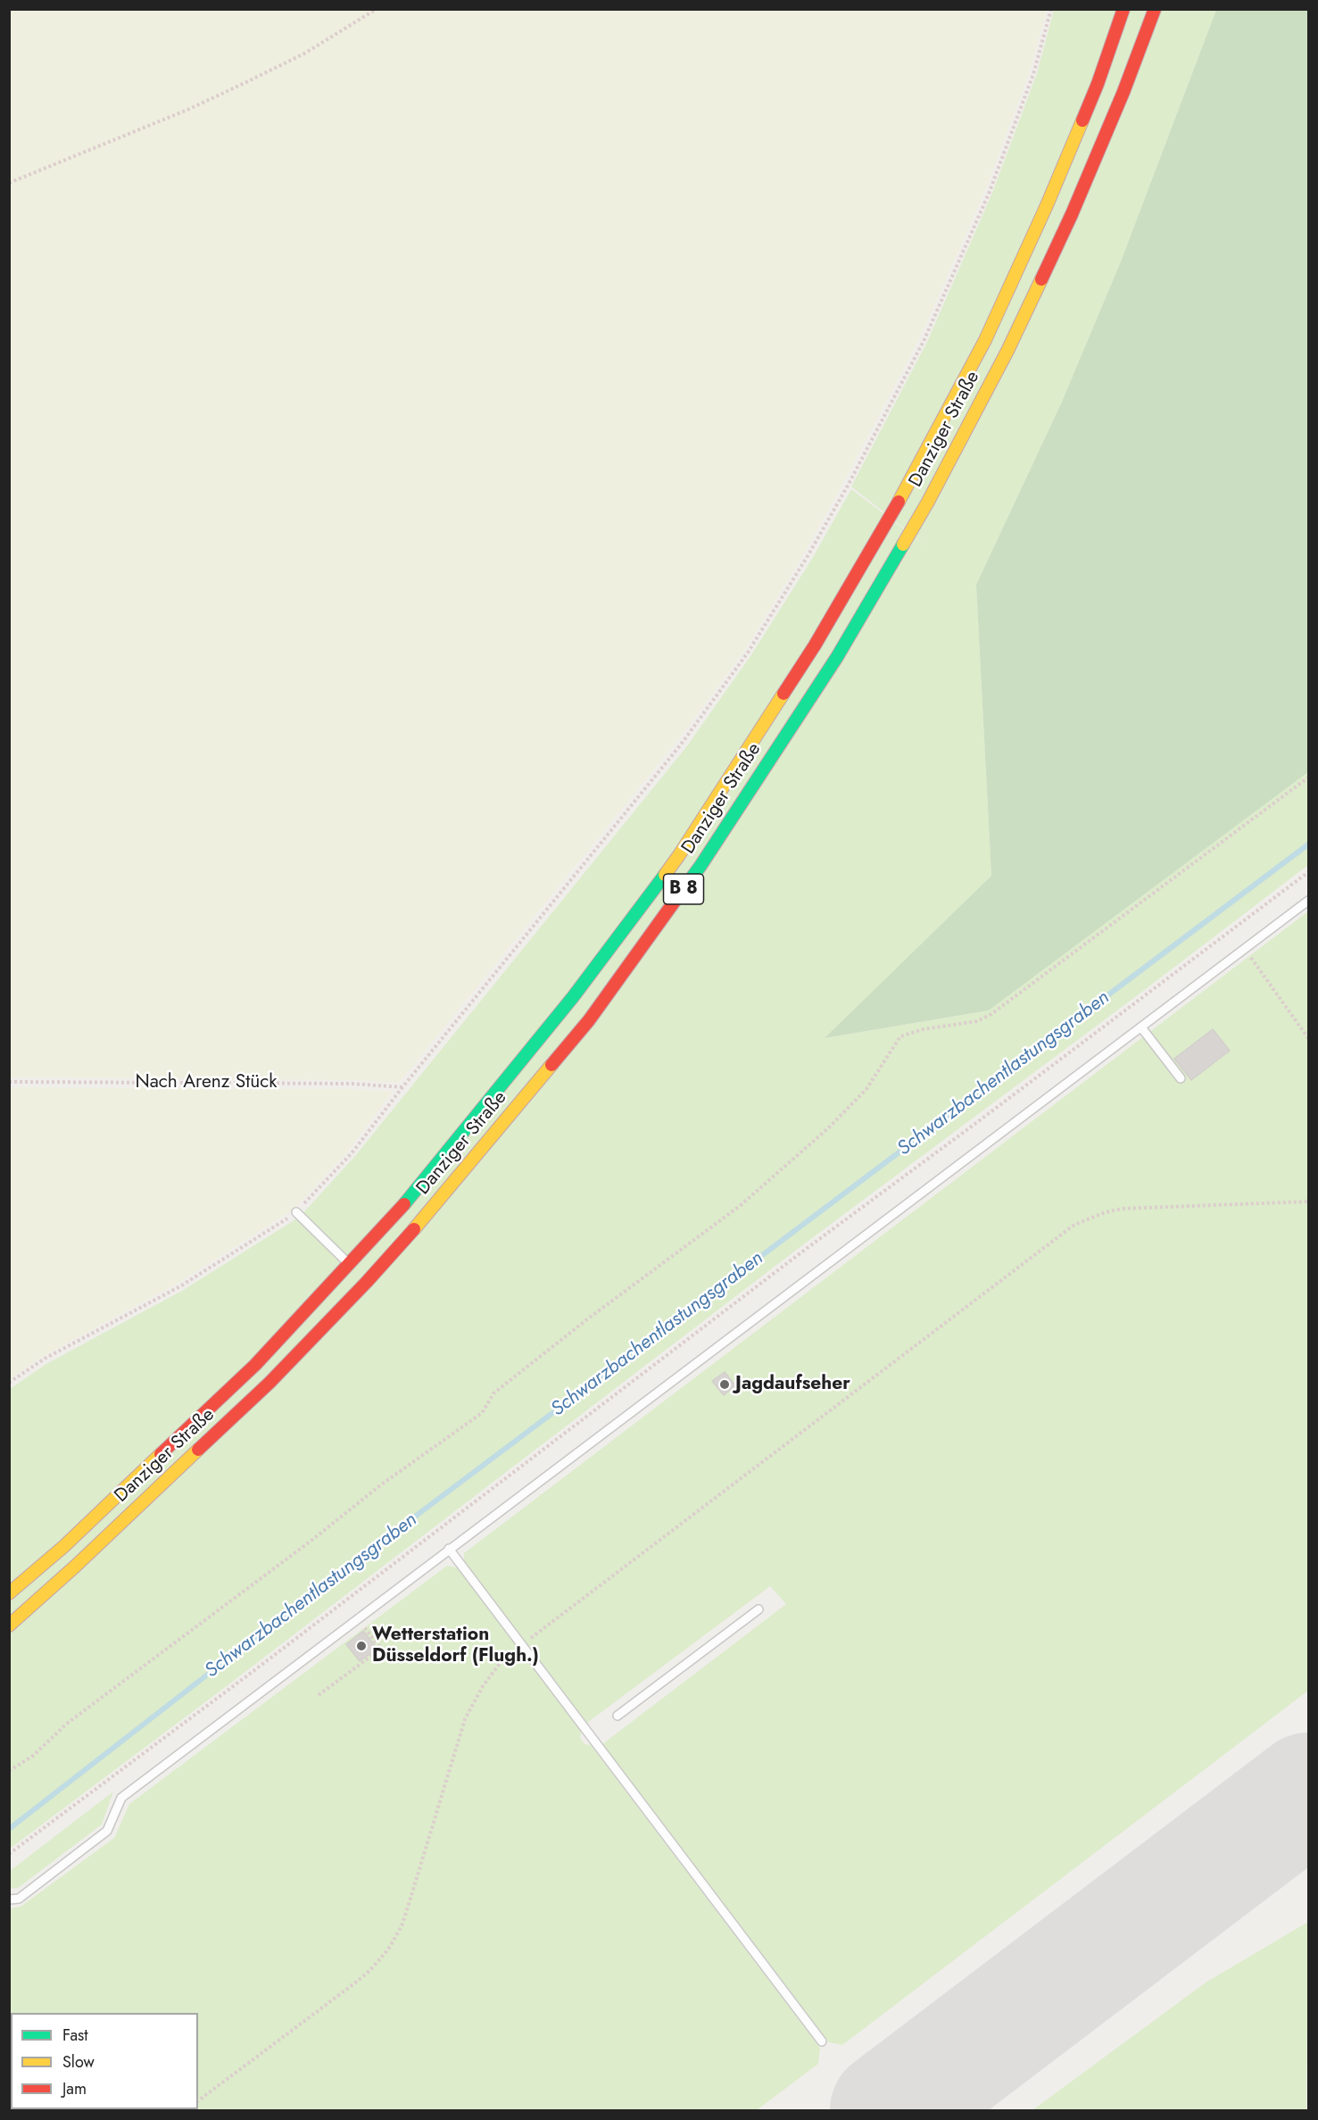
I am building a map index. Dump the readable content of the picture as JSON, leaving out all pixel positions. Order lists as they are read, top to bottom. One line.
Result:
{"streets":{"highway":["Danziger Straße","B 8"],"path":["Nach Arenz Stück"]},"water":["Schwarzbachentlastungsgraben"],"places":["Jagdaufseher","Wetterstation Düsseldorf (Flugh.)"],"legend":["Fast","Slow","Jam"]}
